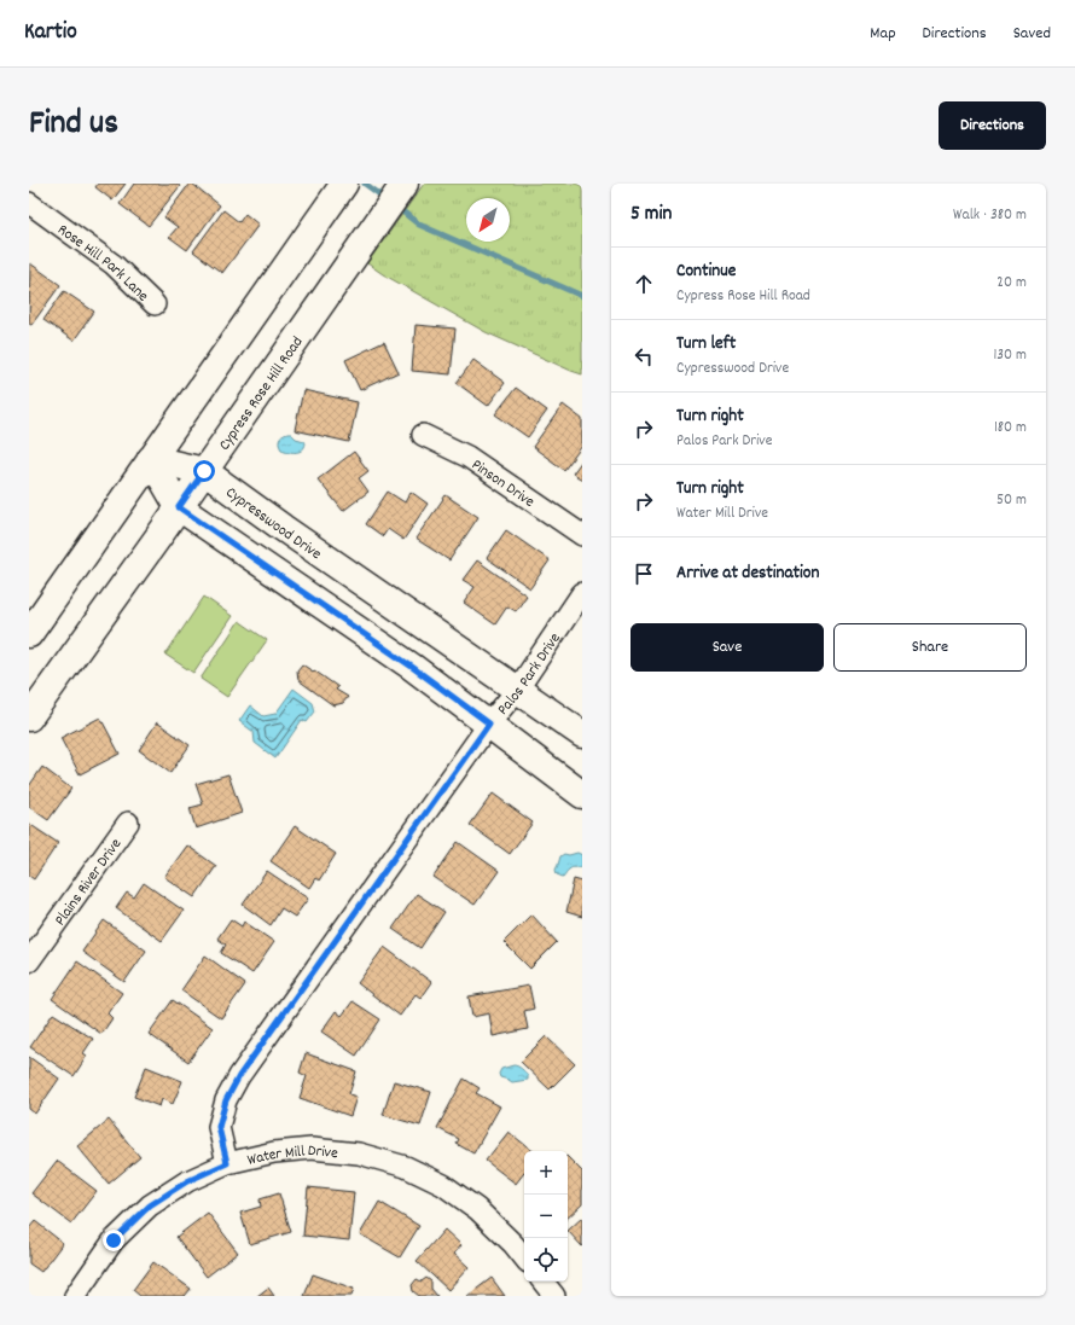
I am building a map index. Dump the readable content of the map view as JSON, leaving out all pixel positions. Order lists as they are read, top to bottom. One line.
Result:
{"streets":{"main road":["Cypress Rose Hill Road","Cypresswood Drive"],"street":["Rose Hill Park Lane","Pinson Drive","Palos Park Drive","Plains River Drive","Water Mill Drive"]},"crossings":[["Cypress Rose Hill Road","Cypresswood Drive"],["Cypresswood Drive","Palos Park Drive"],["Palos Park Drive","Water Mill Drive"]],"north":"bottom left","page":{"header":"Kartio","nav":["Map","Directions","Saved"],"title":"Find us","buttons":["Directions",["Save","Share"]],"heading":["5 min","Walk · 380 m"],"list":[["Continue","Cypress Rose Hill Road","20 m"],["Turn left","Cypresswood Drive","130 m"],["Turn right","Palos Park Drive","180 m"],["Turn right","Water Mill Drive","50 m"],"Arrive at destination"],"map_buttons":["+","−"]}}
